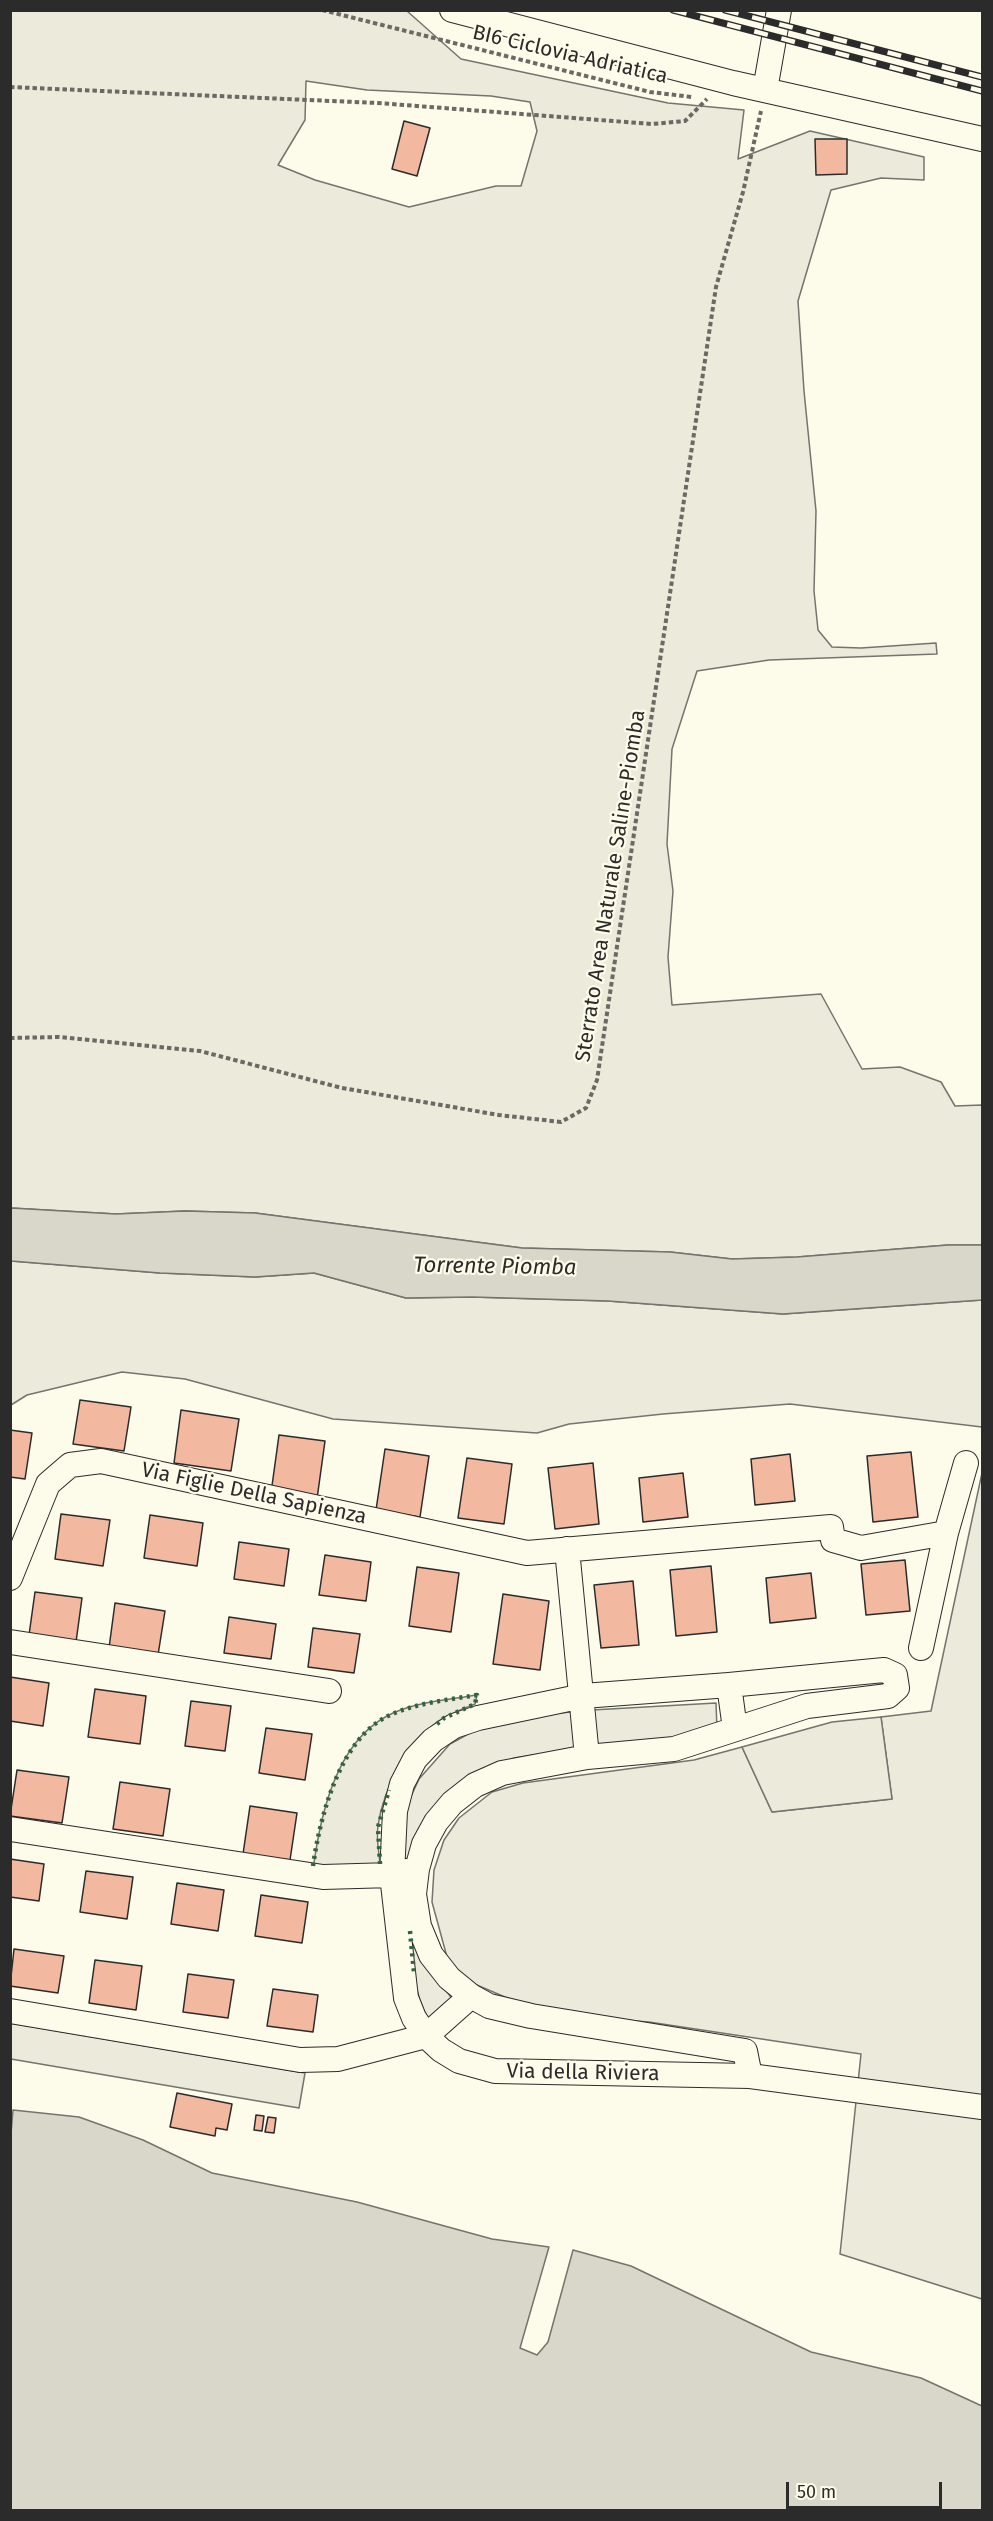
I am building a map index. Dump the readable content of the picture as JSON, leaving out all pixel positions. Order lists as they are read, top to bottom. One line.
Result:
{"streets":{"street":["Via Figlie Della Sapienza","Via della Riviera"],"path":["BI6 Ciclovia Adriatica","Sterrato Area Naturale Saline-Piomba"]},"water":["Torrente Piomba"],"scale_bar":"50 m"}
